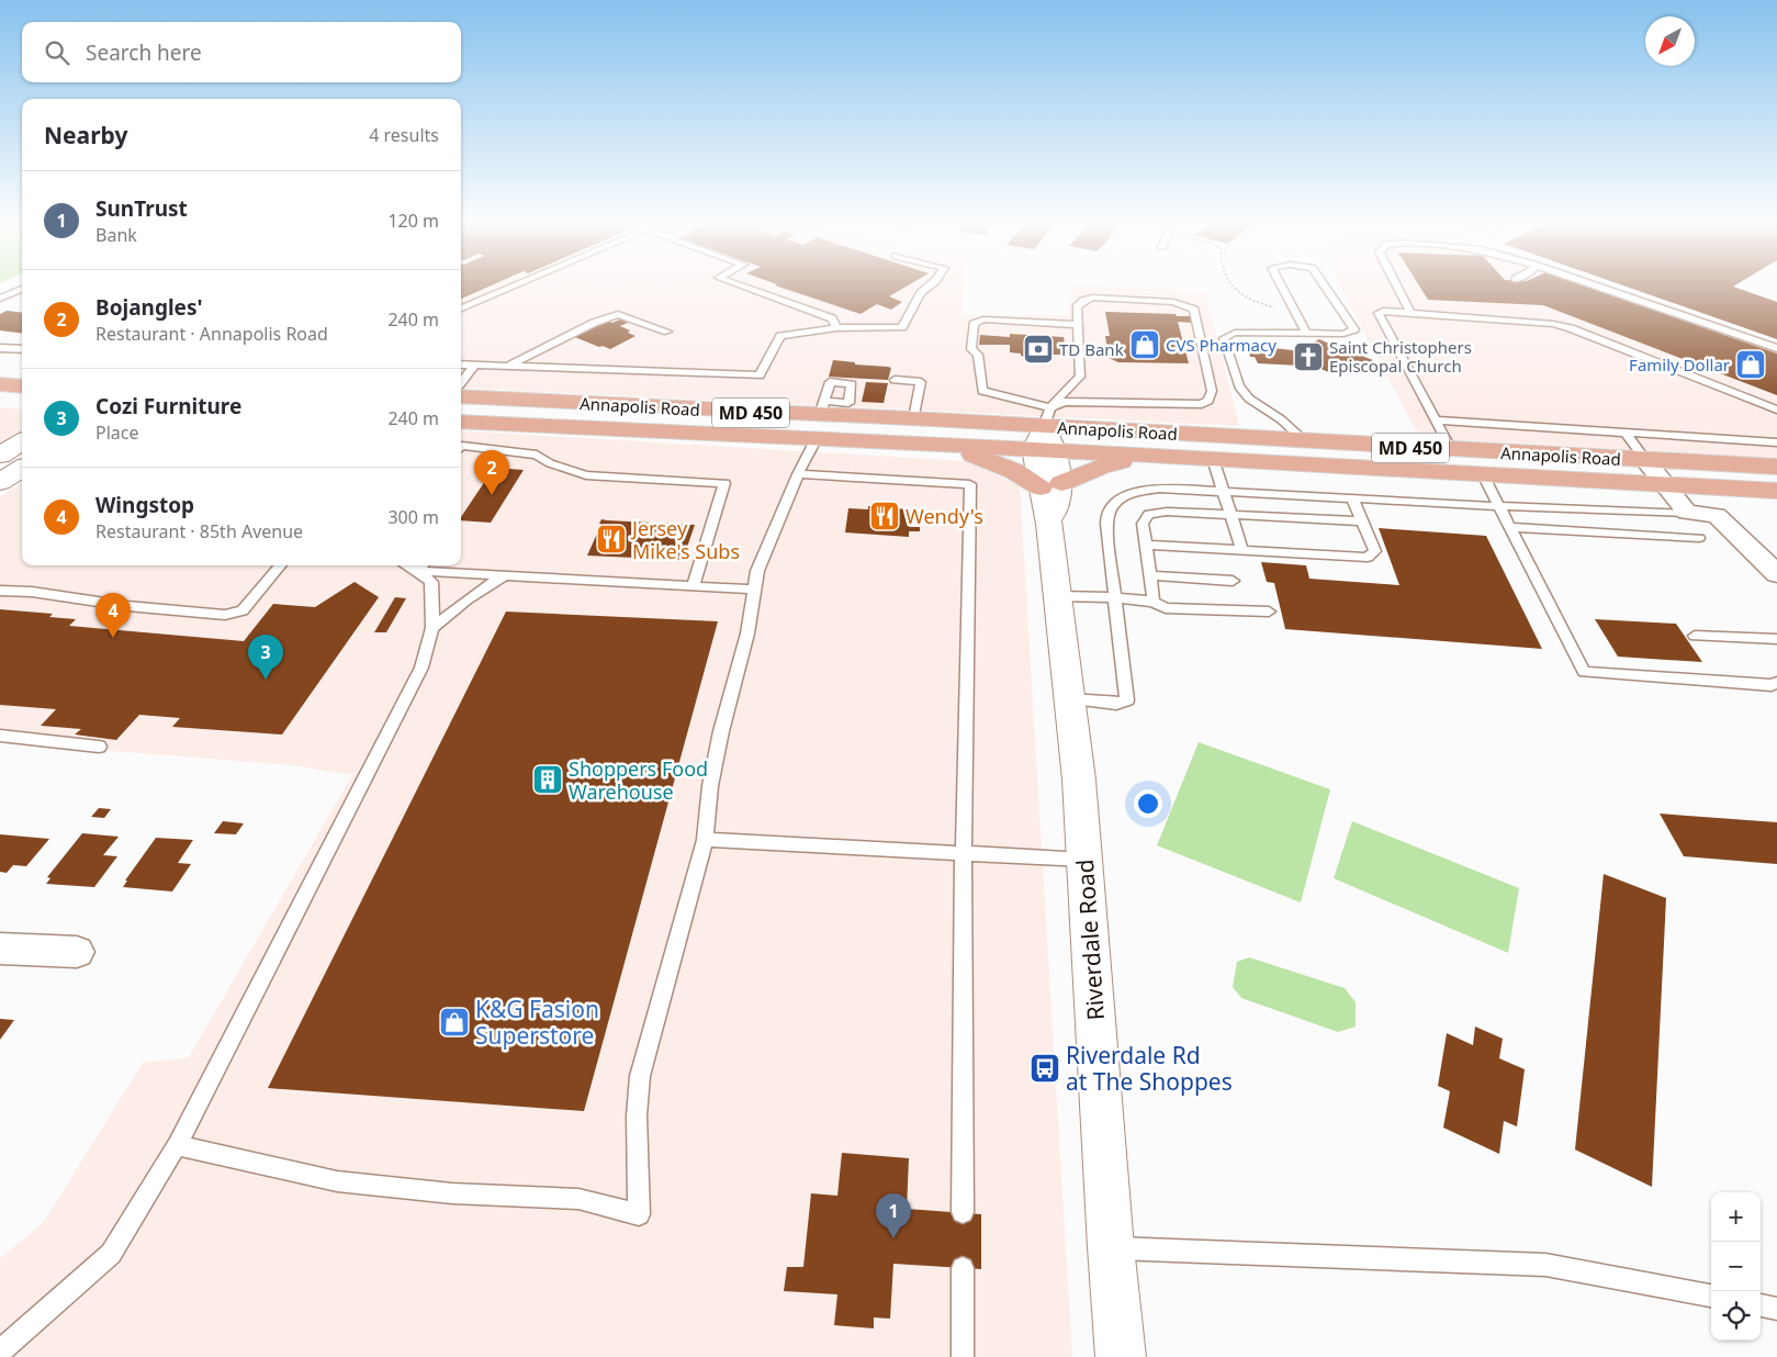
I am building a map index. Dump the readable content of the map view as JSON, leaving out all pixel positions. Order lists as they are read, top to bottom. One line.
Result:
{"streets":{"main road":["Annapolis Road","MD 450","Riverdale Road"]},"crossings":[["Annapolis Road","Riverdale Road"]],"places":{"shop":["CVS Pharmacy","Family Dollar","K&G Fasion Superstore"],"bank":["TD Bank"],"church":["Saint Christophers Episcopal Church"],"restaurant":["Wendy's","Jersey Mike's Subs"],"building":["Shoppers Food Warehouse"],"bus stop":["Riverdale Rd at The Shoppes"]},"north":"bottom left","page":{"search":"Search here","heading":["Nearby","4 results"],"list":[{"mark":"1","name":"SunTrust","note":"Bank","value":"120 m"},{"mark":"2","name":"Bojangles'","note":"Restaurant · Annapolis Road","value":"240 m"},{"mark":"3","name":"Cozi Furniture","note":"Place","value":"240 m"},{"mark":"4","name":"Wingstop","note":"Restaurant · 85th Avenue","value":"300 m"}],"pins":["2","4","3","1"],"map_buttons":["+","−"]}}
